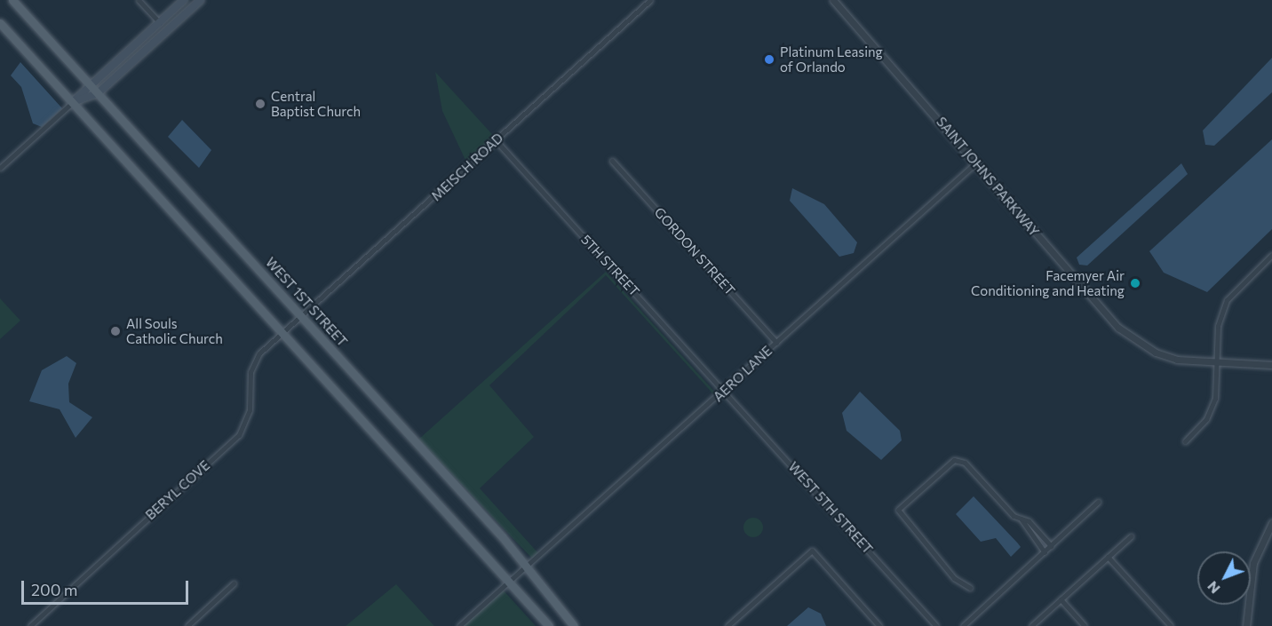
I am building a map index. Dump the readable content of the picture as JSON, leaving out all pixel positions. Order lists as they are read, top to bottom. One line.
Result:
{"streets":{"main road":["WEST 1ST STREET"],"street":["MEISCH ROAD","SAINT JOHNS PARKWAY","GORDON STREET","5TH STREET","AERO LANE","BERYL COVE","WEST 5TH STREET"]},"crossings":[["MEISCH ROAD","5TH STREET"],["MEISCH ROAD","WEST 1ST STREET"],["MEISCH ROAD","BERYL COVE"],["SAINT JOHNS PARKWAY","AERO LANE"],["GORDON STREET","AERO LANE"],["5TH STREET","AERO LANE"],["5TH STREET","WEST 5TH STREET"],["WEST 1ST STREET","AERO LANE"],["AERO LANE","WEST 5TH STREET"]],"places":["Platinum Leasing of Orlando","Central Baptist Church","Facemyer Air Conditioning and Heating","All Souls Catholic Church"],"scale_bar":"200 m","north":"bottom left"}
